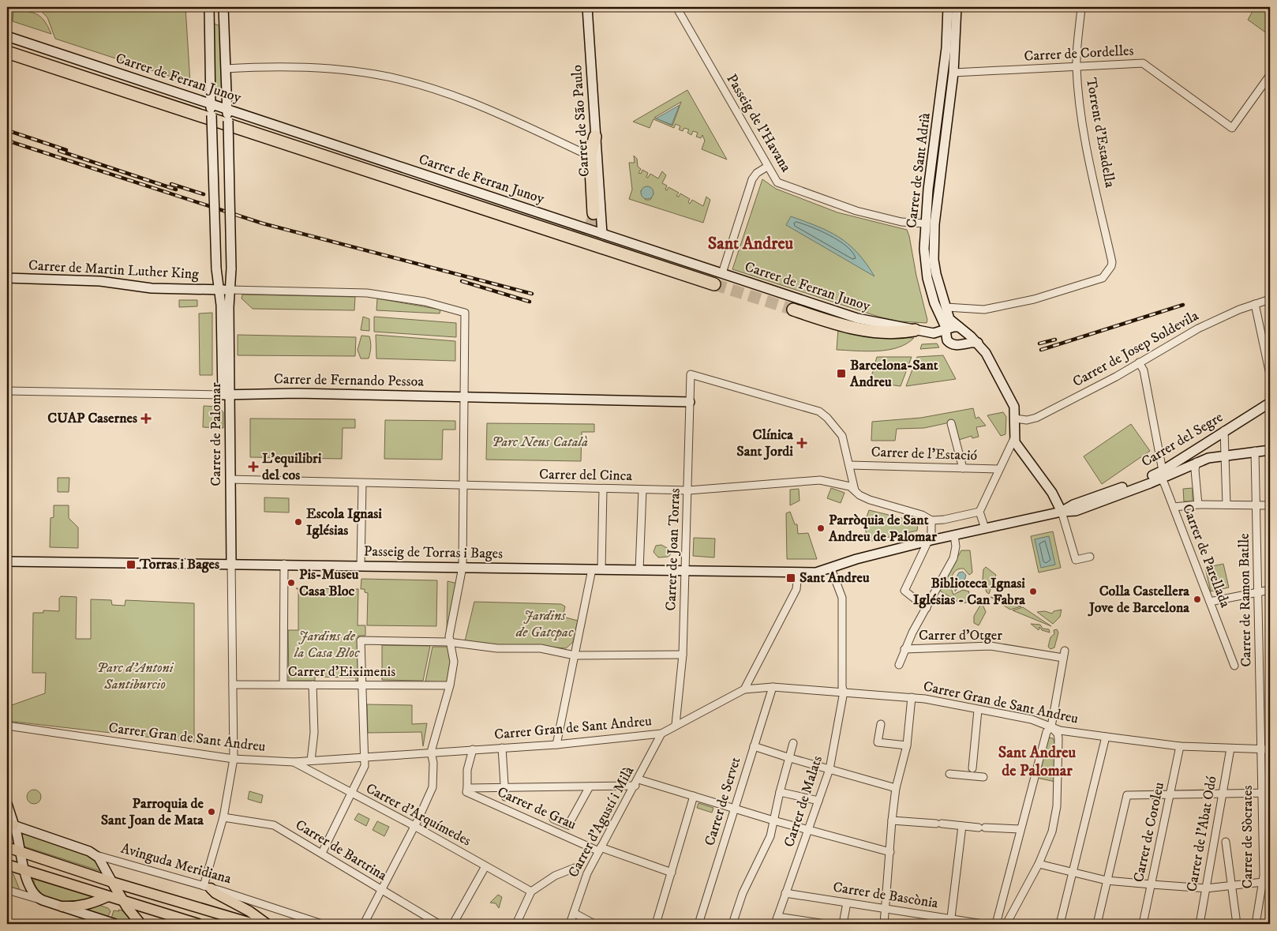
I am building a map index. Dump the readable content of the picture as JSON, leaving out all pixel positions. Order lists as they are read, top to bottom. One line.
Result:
{"streets":{"street":["Carrer de Cordelles","Carrer de Ferran Junoy","Carrer de São Paulo","Passeig de l'Havana","Torrent d'Estadella","Carrer de Sant Adrià","Carrer de Martin Luther King","Carrer de Josep Soldevila","Carrer de Fernando Pessoa","Carrer de Palomar","Carrer del Segre","Carrer de l'Estació","Carrer del Cinca","Carrer de Joan Torras","Passeig de Torras i Bages","Carrer de Parellada","Carrer de Ramon Batlle","Carrer d'Otger","Carrer d'Eiximenis","Carrer Gran de Sant Andreu","Carrer de Servet","Carrer de Malats","Carrer de Grau","Carrer d'Arquímedes","Carrer d'Agustí i Milà","Carrer de Coroleu","Carrer de l'Abat Odó","Carrer de Sòcrates","Carrer de Bartrina","Avinguda Meridiana","Carrer de Bascònia"]},"crossings":[["Carrer de Cordelles","Torrent d'Estadella"],["Carrer de Cordelles","Carrer de Sant Adrià"],["Carrer de Ferran Junoy","Carrer de São Paulo"],["Carrer de Ferran Junoy","Carrer de Sant Adrià"],["Carrer de Ferran Junoy","Carrer de Palomar"],["Passeig de l'Havana","Carrer de Sant Adrià"],["Torrent d'Estadella","Carrer de Sant Adrià"],["Carrer de Sant Adrià","Carrer de Josep Soldevila"],["Carrer de Martin Luther King","Carrer de Palomar"],["Carrer de Josep Soldevila","Carrer de Parellada"],["Carrer de Fernando Pessoa","Carrer de Palomar"],["Carrer de Fernando Pessoa","Carrer de Joan Torras"],["Carrer de Palomar","Carrer del Cinca"],["Carrer de Palomar","Passeig de Torras i Bages"],["Carrer de Palomar","Carrer d'Eiximenis"],["Carrer de Palomar","Carrer Gran de Sant Andreu"],["Carrer de Palomar","Carrer de Bartrina"],["Carrer de Palomar","Avinguda Meridiana"],["Carrer del Segre","Passeig de Torras i Bages"],["Carrer del Segre","Carrer de Parellada"],["Carrer de l'Estació","Carrer de Joan Torras"],["Carrer del Cinca","Carrer de Joan Torras"],["Carrer de Joan Torras","Passeig de Torras i Bages"],["Carrer de Joan Torras","Carrer Gran de Sant Andreu"],["Passeig de Torras i Bages","Carrer de Malats"],["Carrer de Ramon Batlle","Carrer Gran de Sant Andreu"],["Carrer de Ramon Batlle","Carrer de Sòcrates"],["Carrer d'Otger","Carrer Gran de Sant Andreu"],["Carrer Gran de Sant Andreu","Carrer de Servet"],["Carrer Gran de Sant Andreu","Carrer de Malats"],["Carrer Gran de Sant Andreu","Carrer d'Arquímedes"],["Carrer Gran de Sant Andreu","Carrer d'Agustí i Milà"],["Carrer Gran de Sant Andreu","Carrer de Coroleu"],["Carrer Gran de Sant Andreu","Carrer de l'Abat Odó"],["Carrer Gran de Sant Andreu","Carrer de Sòcrates"],["Carrer de Servet","Carrer de Grau"],["Carrer de Malats","Carrer de Grau"],["Carrer de Malats","Carrer de Bascònia"],["Carrer de Grau","Carrer d'Agustí i Milà"]],"districts":["Sant Andreu","Sant Andreu de Palomar"],"parks":["Parc Neus Català","Jardins de Gatcpac","Jardins de la Casa Bloc","Parc d'Antoni Santiburcio"],"places":{"transit":["Barcelona-Sant Andreu","Torras i Bages","Sant Andreu"],"health":["CUAP Casernes","Clínica Sant Jordi","L'equilibri del cos"],"other":["Escola Ignasi Iglésias","Parròquia de Sant Andreu de Palomar","Pis-Museu Casa Bloc","Biblioteca Ignasi Iglésias - Can Fabra","Colla Castellera Jove de Barcelona","Parroquia de Sant Joan de Mata"]}}
